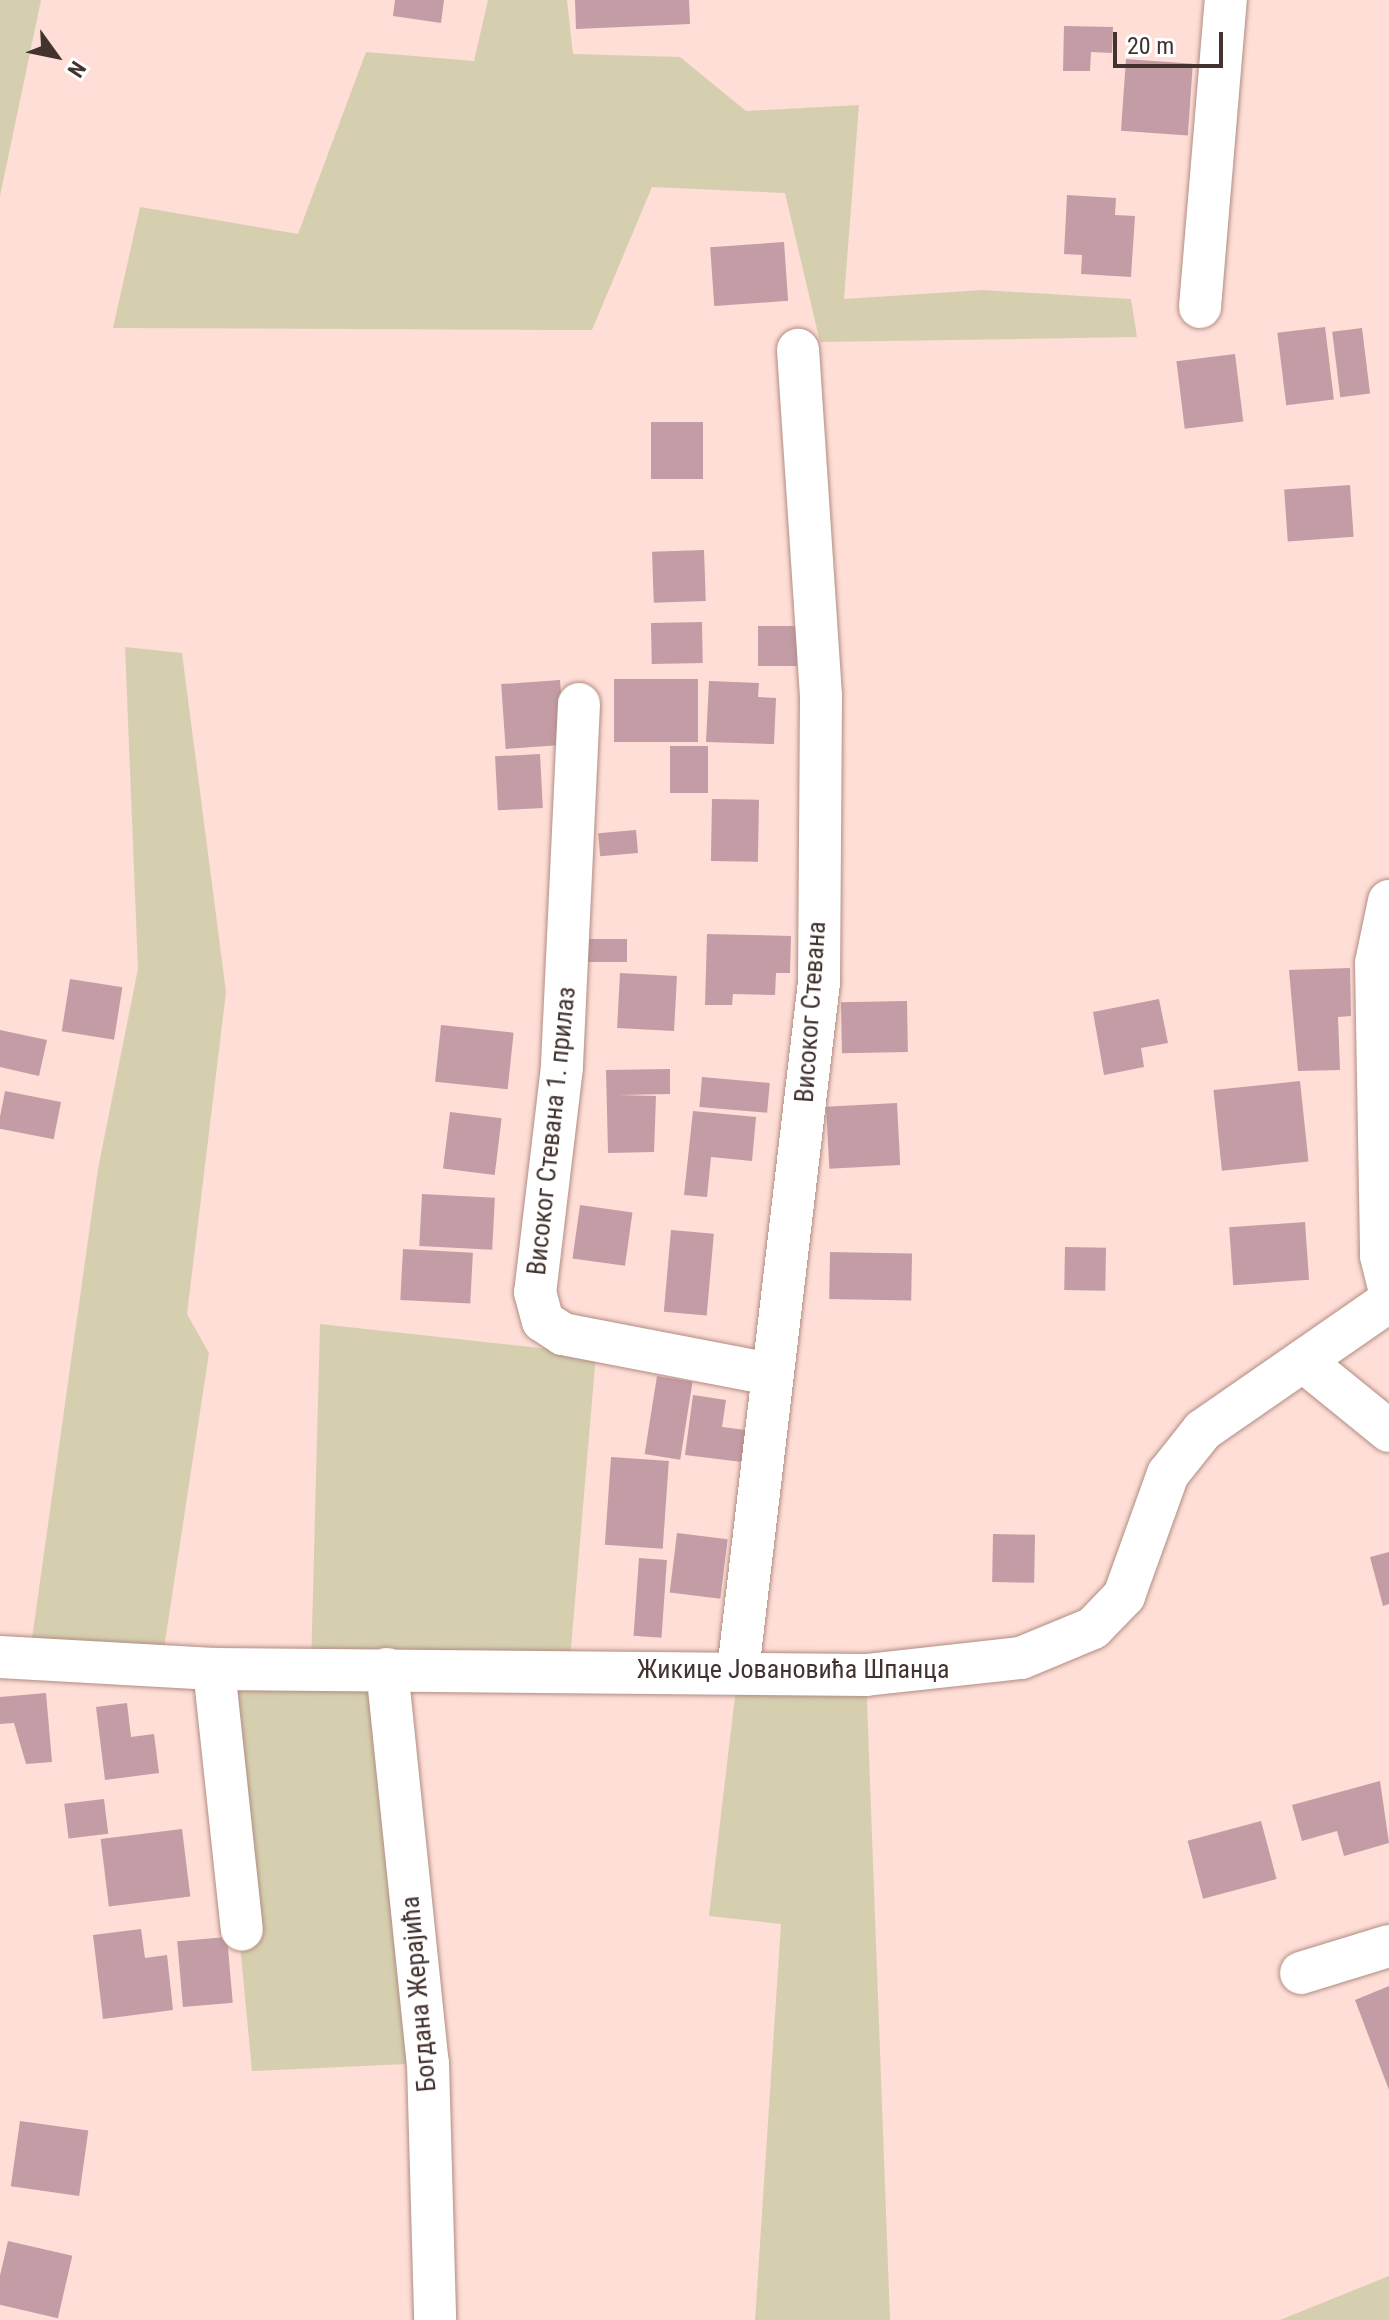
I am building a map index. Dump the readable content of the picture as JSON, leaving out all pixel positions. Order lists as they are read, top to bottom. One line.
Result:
{"streets":{"street":["Високог Стевана","Високог Стевана 1. прилаз","Жикице Јовановића Шпанца","Богдана Жерајића"]},"crossings":[["Високог Стевана","Високог Стевана 1. прилаз"],["Високог Стевана","Жикице Јовановића Шпанца"],["Жикице Јовановића Шпанца","Богдана Жерајића"]],"scale_bar":"20 m","north":"bottom right"}
